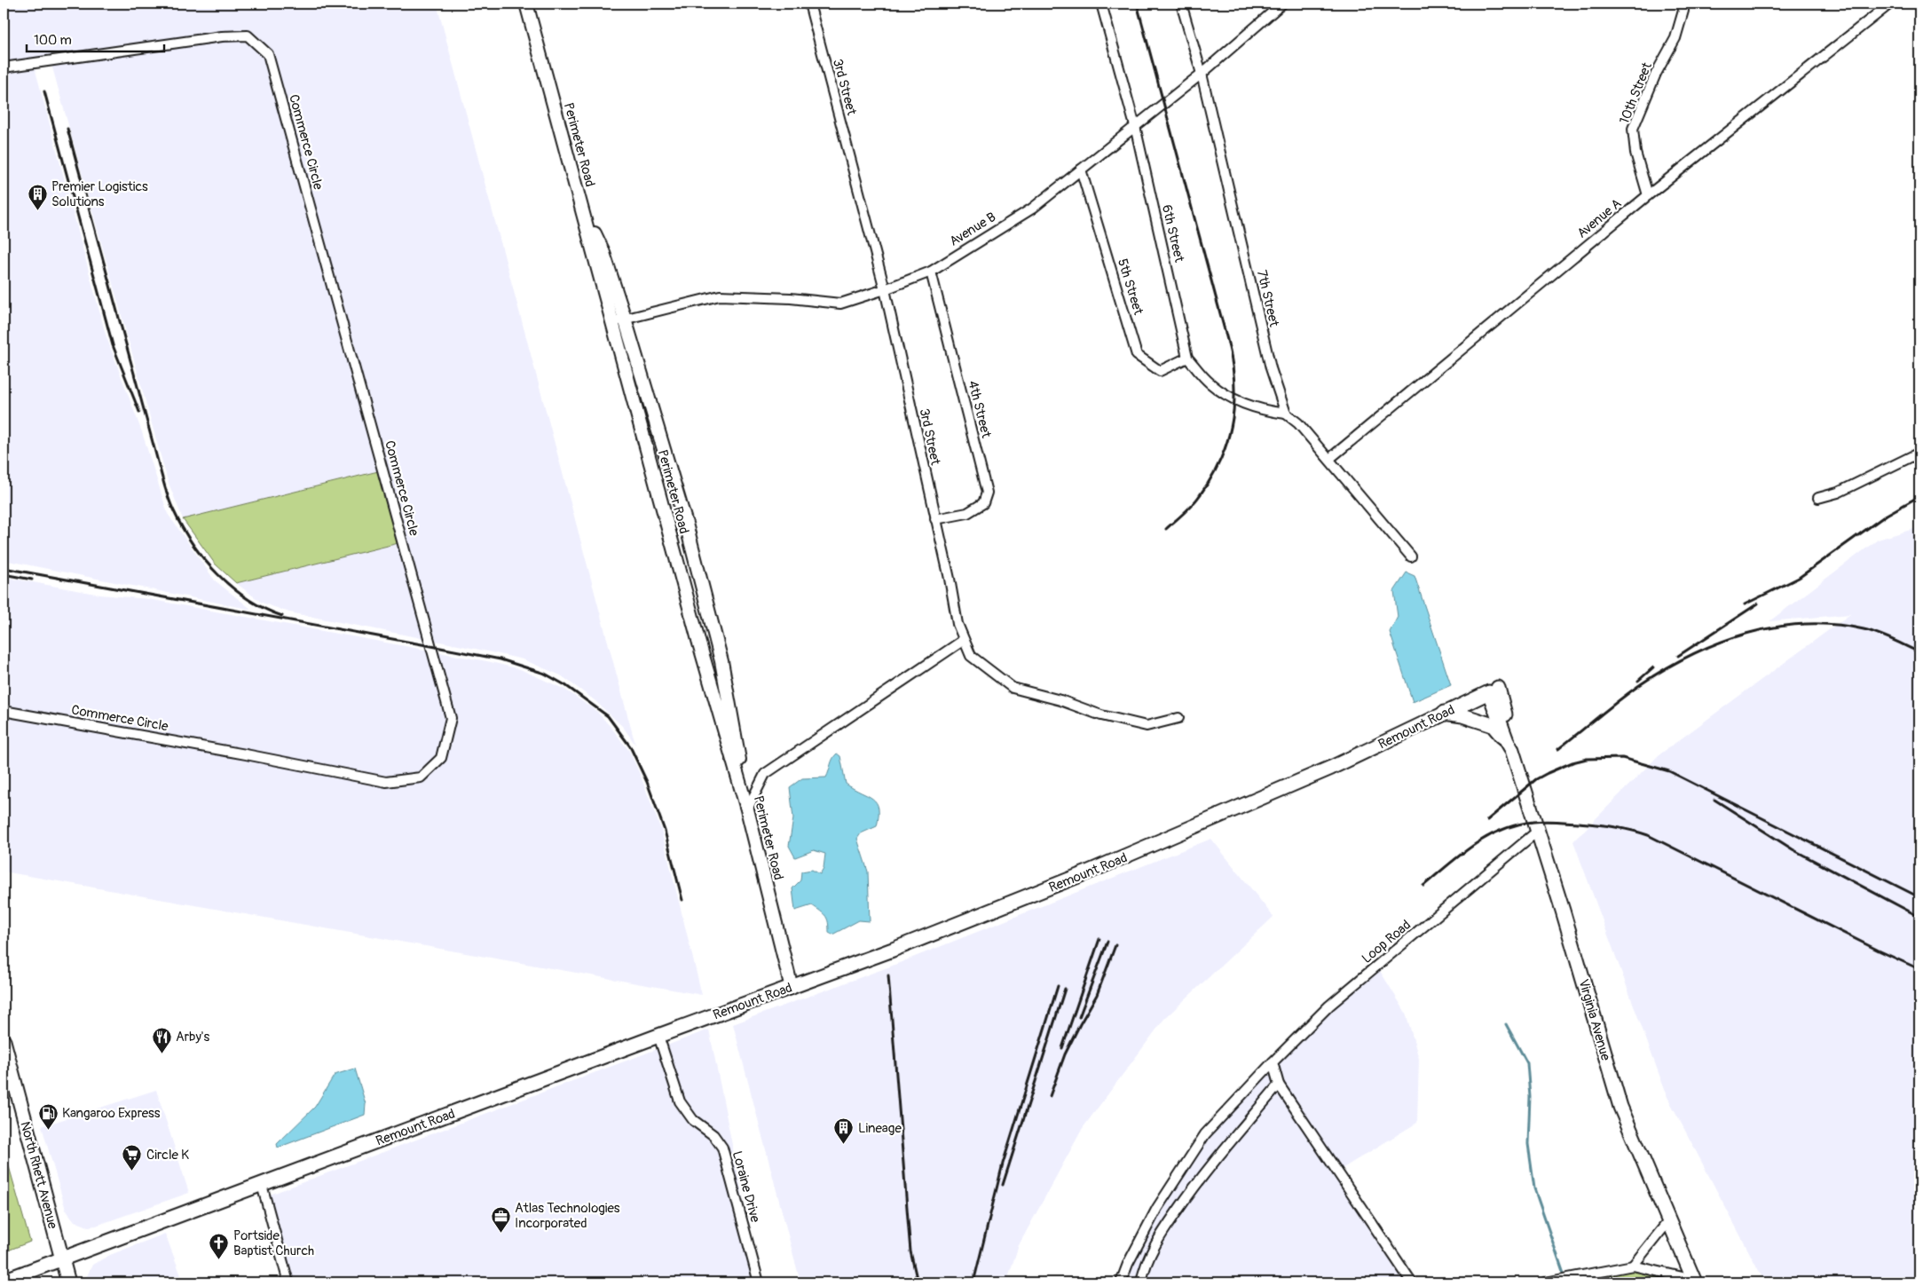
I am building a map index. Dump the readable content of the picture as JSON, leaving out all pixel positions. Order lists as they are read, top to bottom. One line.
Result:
{"streets":{"main road":["Remount Road","Virginia Avenue","North Rhett Avenue"],"street":["3rd Street","10th Street","Commerce Circle","Perimeter Road","Avenue A","Avenue B","6th Street","5th Street","7th Street","4th Street","Loop Road","Loraine Drive"]},"crossings":[["3rd Street","Avenue B"],["3rd Street","4th Street"],["10th Street","Avenue A"],["Perimeter Road","Avenue B"],["Perimeter Road","Remount Road"],["Avenue B","6th Street"],["Avenue B","5th Street"],["Avenue B","7th Street"],["Avenue B","4th Street"],["6th Street","5th Street"],["6th Street","7th Street"],["Remount Road","Virginia Avenue"],["Remount Road","North Rhett Avenue"],["Remount Road","Loraine Drive"],["Loop Road","Virginia Avenue"]],"places":{"building":["Premier Logistics Solutions","Lineage"],"restaurant":["Arby's"],"fuel station":["Kangaroo Express"],"supermarket":["Circle K"],"office":["Atlas Technologies Incorporated"],"church":["Portside Baptist Church"]},"scale_bar":"100 m"}
